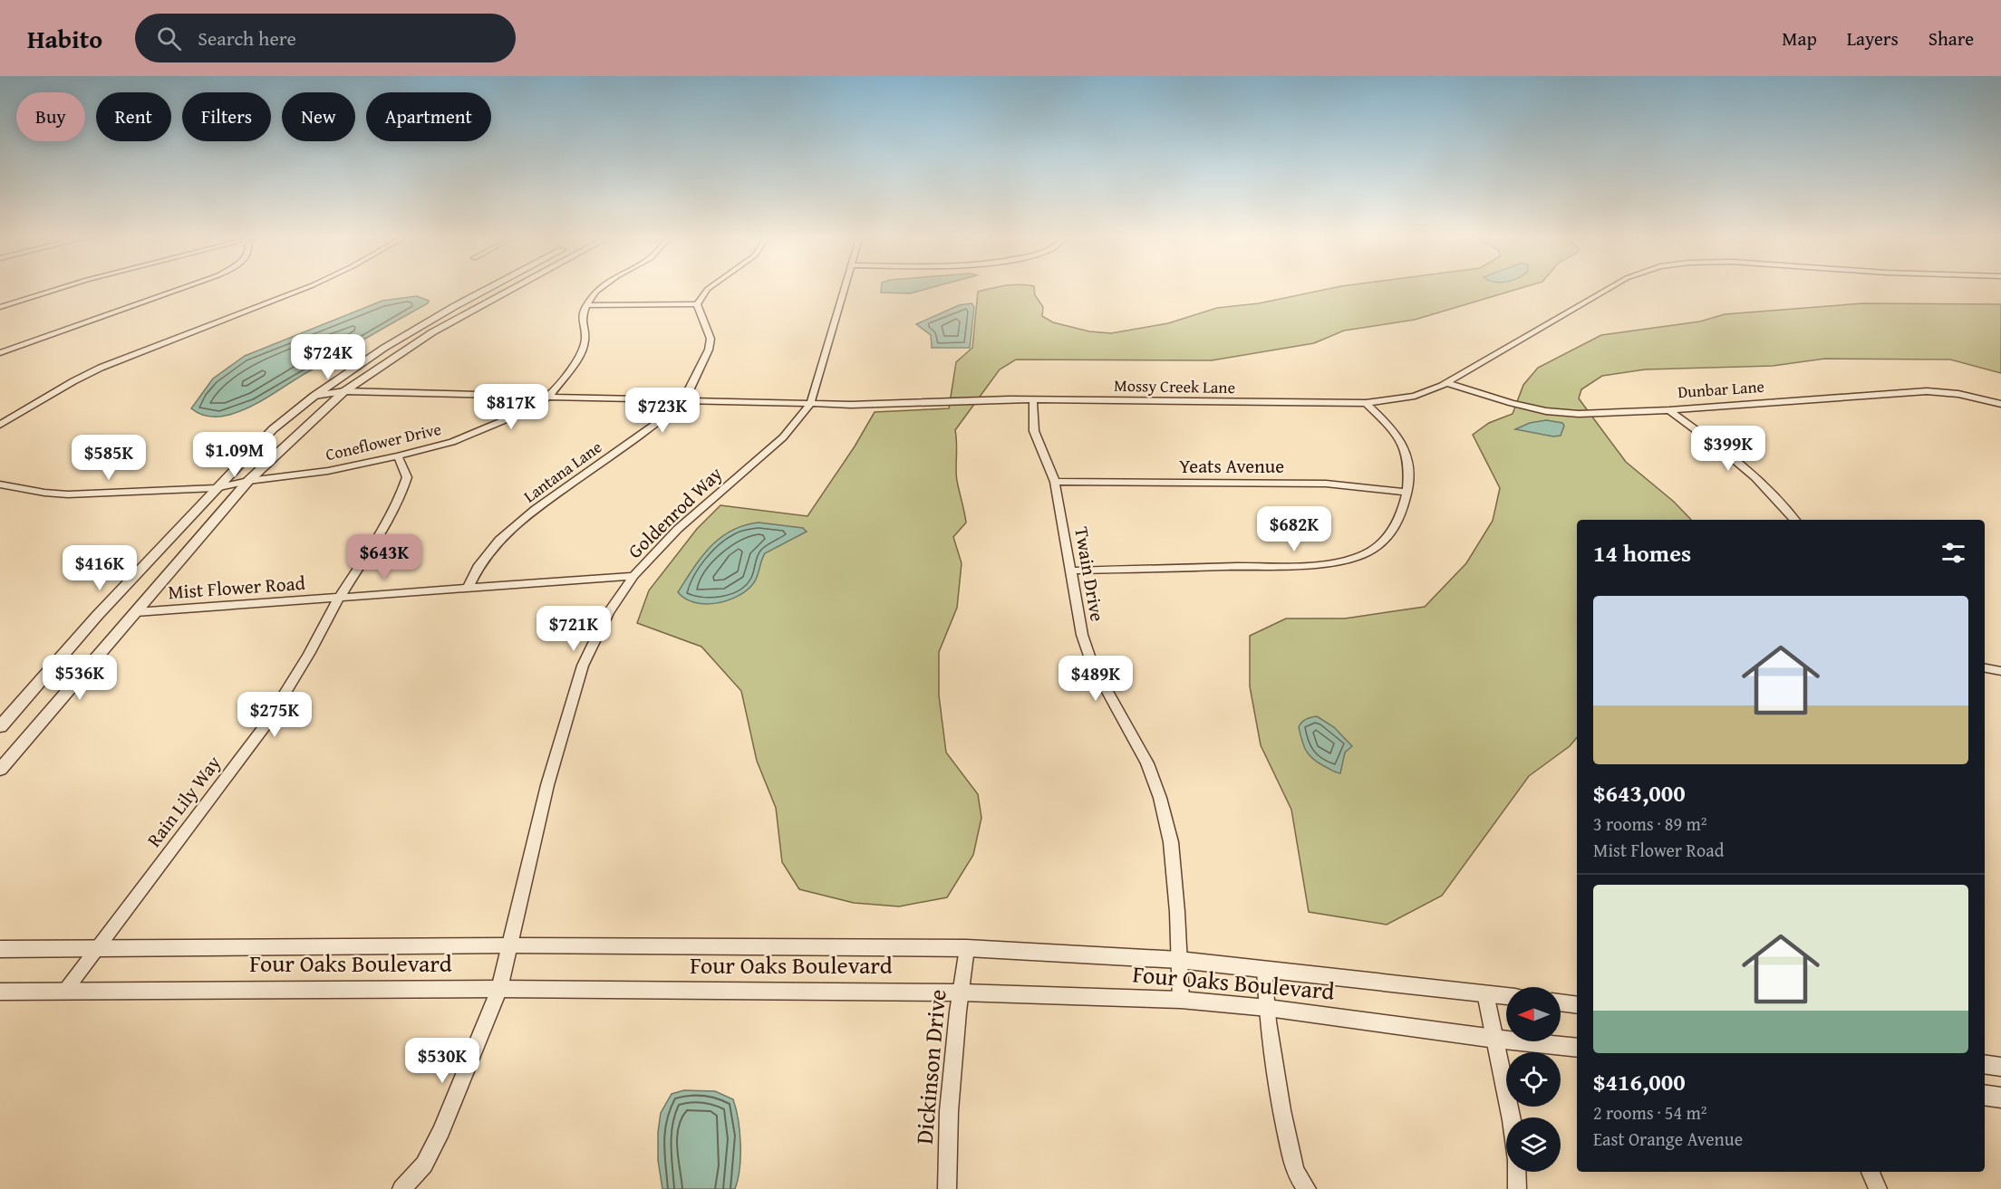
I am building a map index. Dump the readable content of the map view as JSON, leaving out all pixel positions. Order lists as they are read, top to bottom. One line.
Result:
{"streets":{"street":["Mossy Creek Lane","Dunbar Lane","Coneflower Drive","Yeats Avenue","Lantana Lane","Goldenrod Way","Twain Drive","Mist Flower Road","Rain Lily Way","Four Oaks Boulevard","Dickinson Drive"]},"crossings":[["Mossy Creek Lane","Dunbar Lane"],["Mossy Creek Lane","Coneflower Drive"],["Mossy Creek Lane","Lantana Lane"],["Mossy Creek Lane","Goldenrod Way"],["Mossy Creek Lane","Twain Drive"],["Coneflower Drive","Rain Lily Way"],["Yeats Avenue","Twain Drive"],["Lantana Lane","Mist Flower Road"],["Goldenrod Way","Mist Flower Road"],["Goldenrod Way","Four Oaks Boulevard"],["Twain Drive","Four Oaks Boulevard"],["Mist Flower Road","Rain Lily Way"],["Rain Lily Way","Four Oaks Boulevard"],["Four Oaks Boulevard","Dickinson Drive"]],"north":"left","page":{"header":"Habito","search":"Search here","nav":["Map","Layers","Share"],"chip":["Buy","Rent","Filters","New","Apartment"],"price":["$724K","$817K","$723K","$399K","$1.09M","$585K","$682K","$643K","$416K","$721K","$536K","$489K","$275K","$530K"],"heading":"14 homes","list":[{"name":"$643,000","note":"3 rooms · 89 m² · Mist Flower Road"},{"name":"$416,000","note":"2 rooms · 54 m² · East Orange Avenue"}]}}
